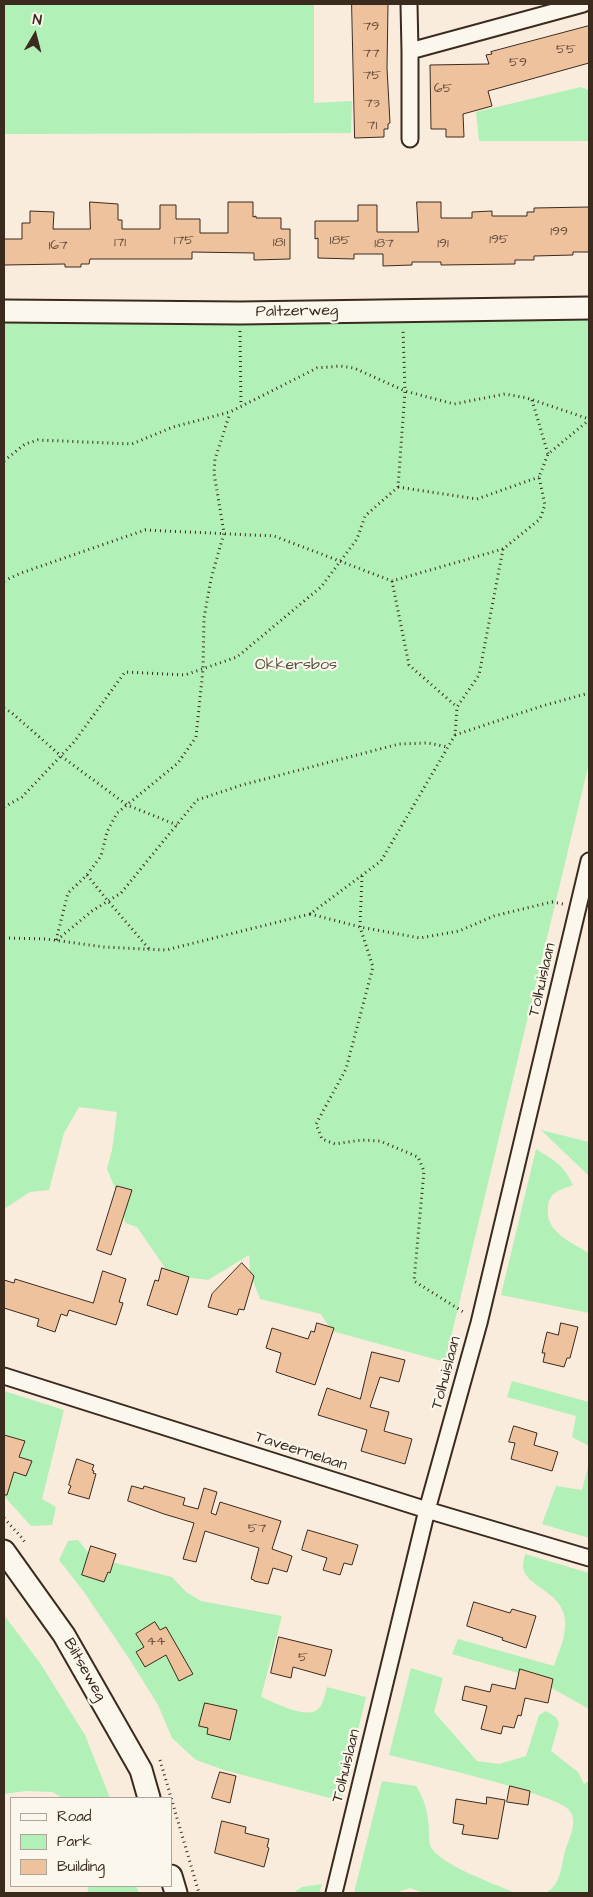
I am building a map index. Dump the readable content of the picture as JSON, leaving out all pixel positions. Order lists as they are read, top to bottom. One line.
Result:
{"streets":{"street":["Paltzerweg","Tolhuislaan","Taveernelaan","Biltseweg"]},"crossings":[["Tolhuislaan","Taveernelaan"]],"parks":["Okkersbos"],"house_numbers":["79","55","77","59","75","65","73","71","199","195","175","185","171","181","187","191","167","57","44","5"],"legend":["Road","Park","Building"],"north":"top"}
